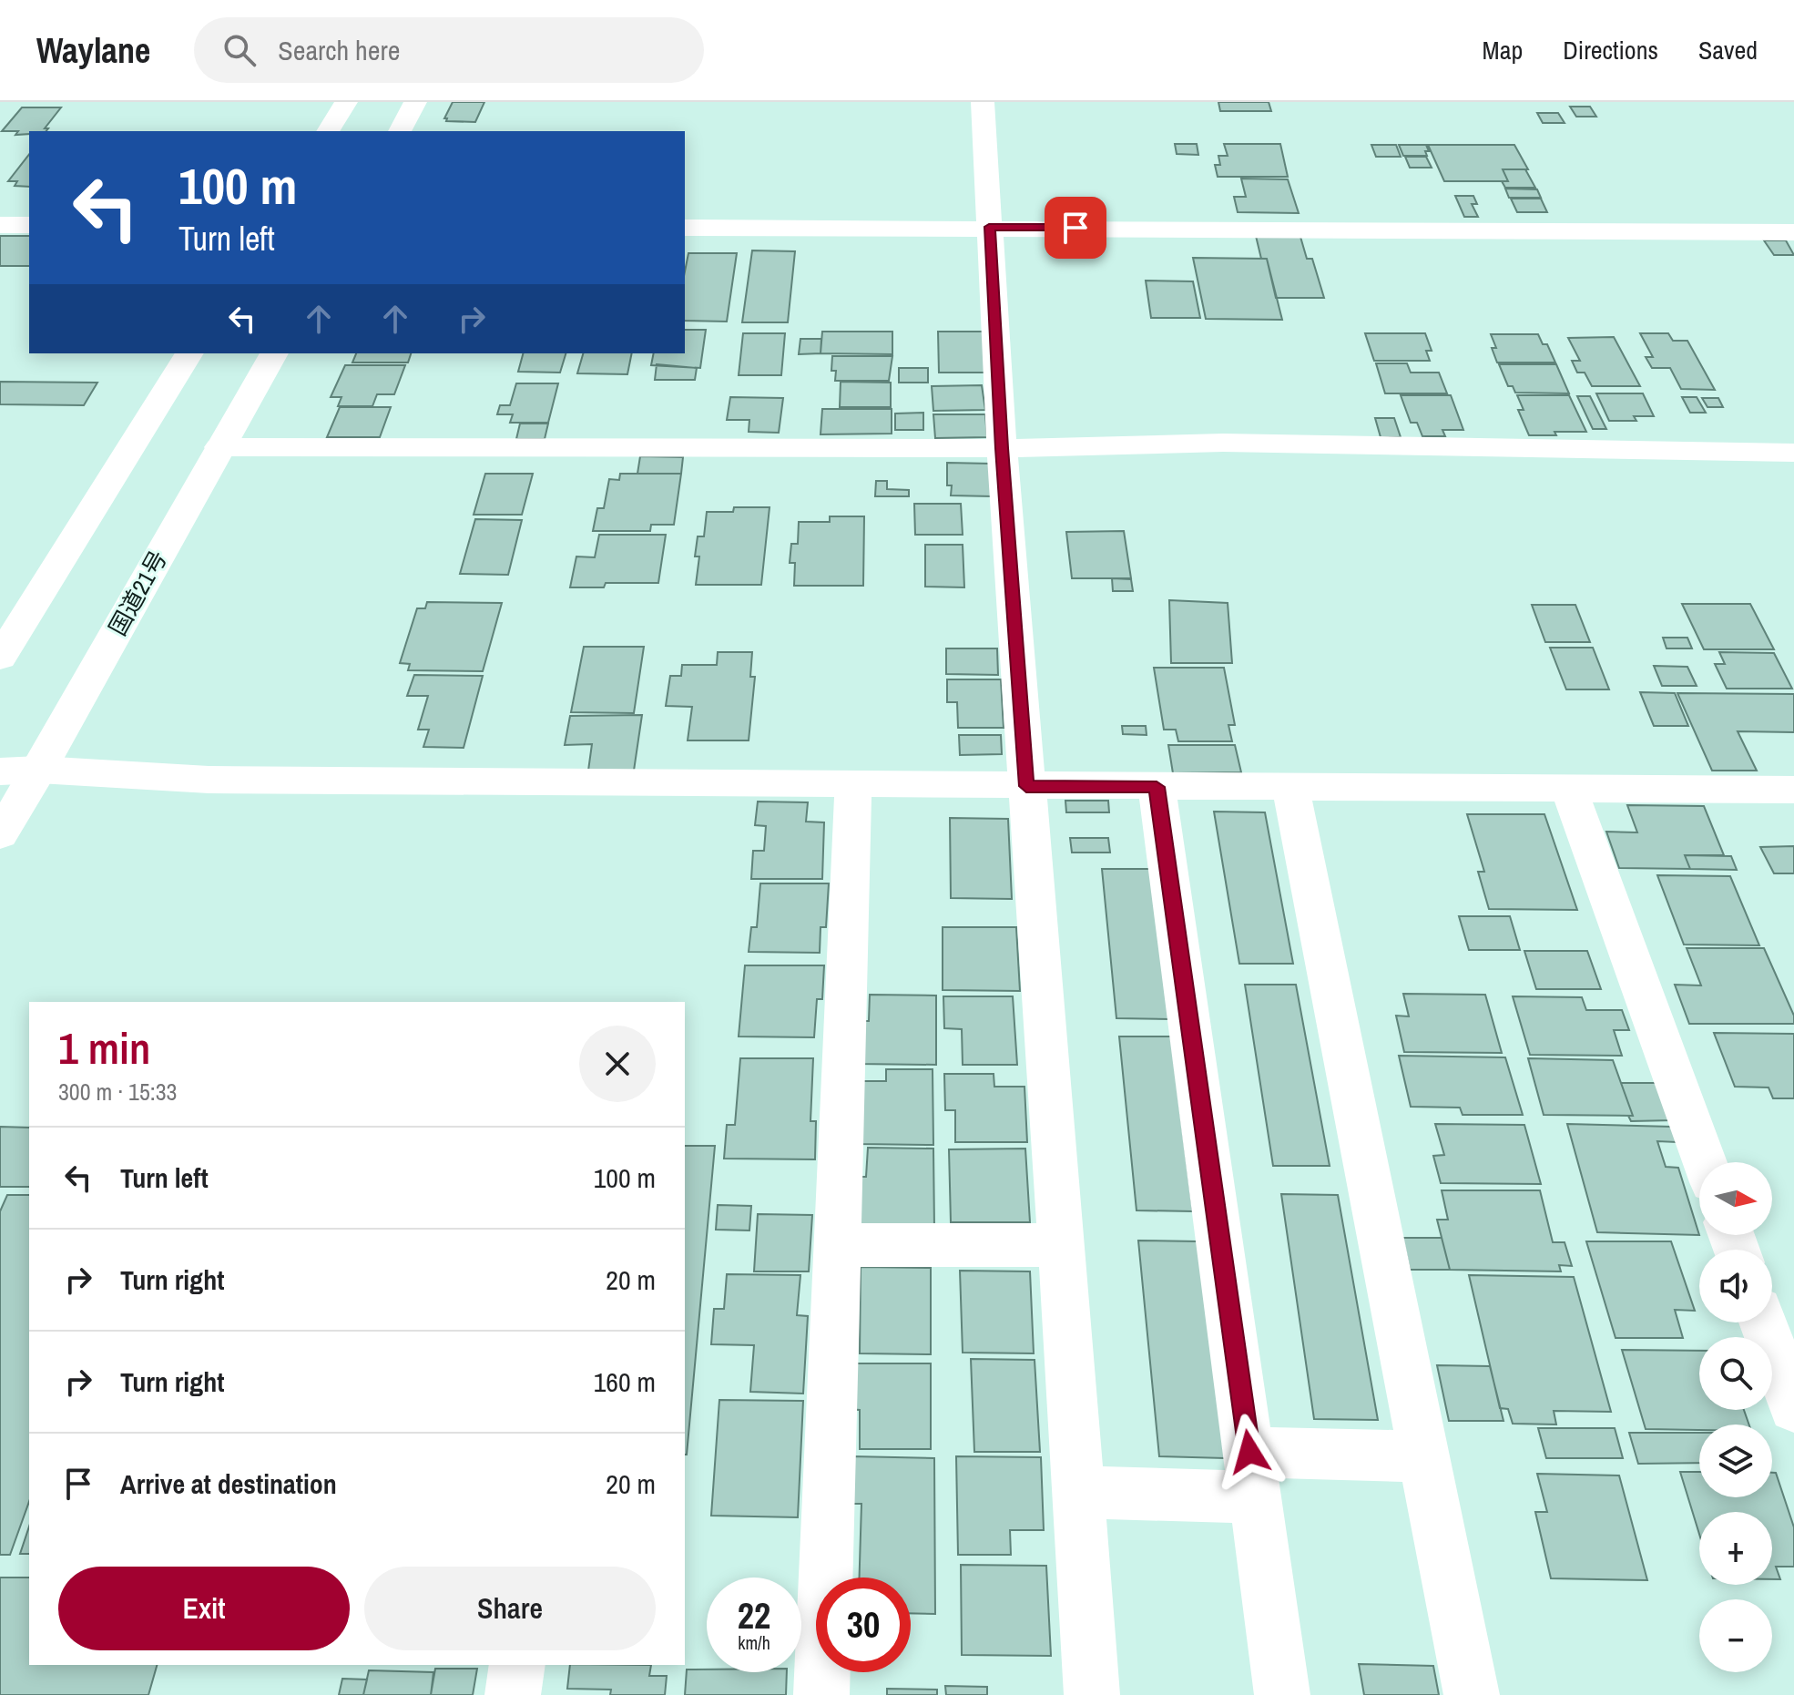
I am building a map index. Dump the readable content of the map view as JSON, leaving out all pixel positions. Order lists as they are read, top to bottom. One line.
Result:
{"streets":{"main road":["国道21号"]},"north":"right","page":{"header":"Waylane","search":"Search here","nav":["Map","Directions","Saved"],"turn":["100 m","Turn left"],"heading":["1 min","300 m · 15:33"],"list":[{"name":"Turn left","value":"100 m"},{"name":"Turn right","value":"20 m"},{"name":"Turn right","value":"160 m"},{"name":"Arrive at destination","value":"20 m"}],"map_buttons":["+","−"],"buttons":["Exit","Share"],"speed":"22 km/h","limit":"30"}}
